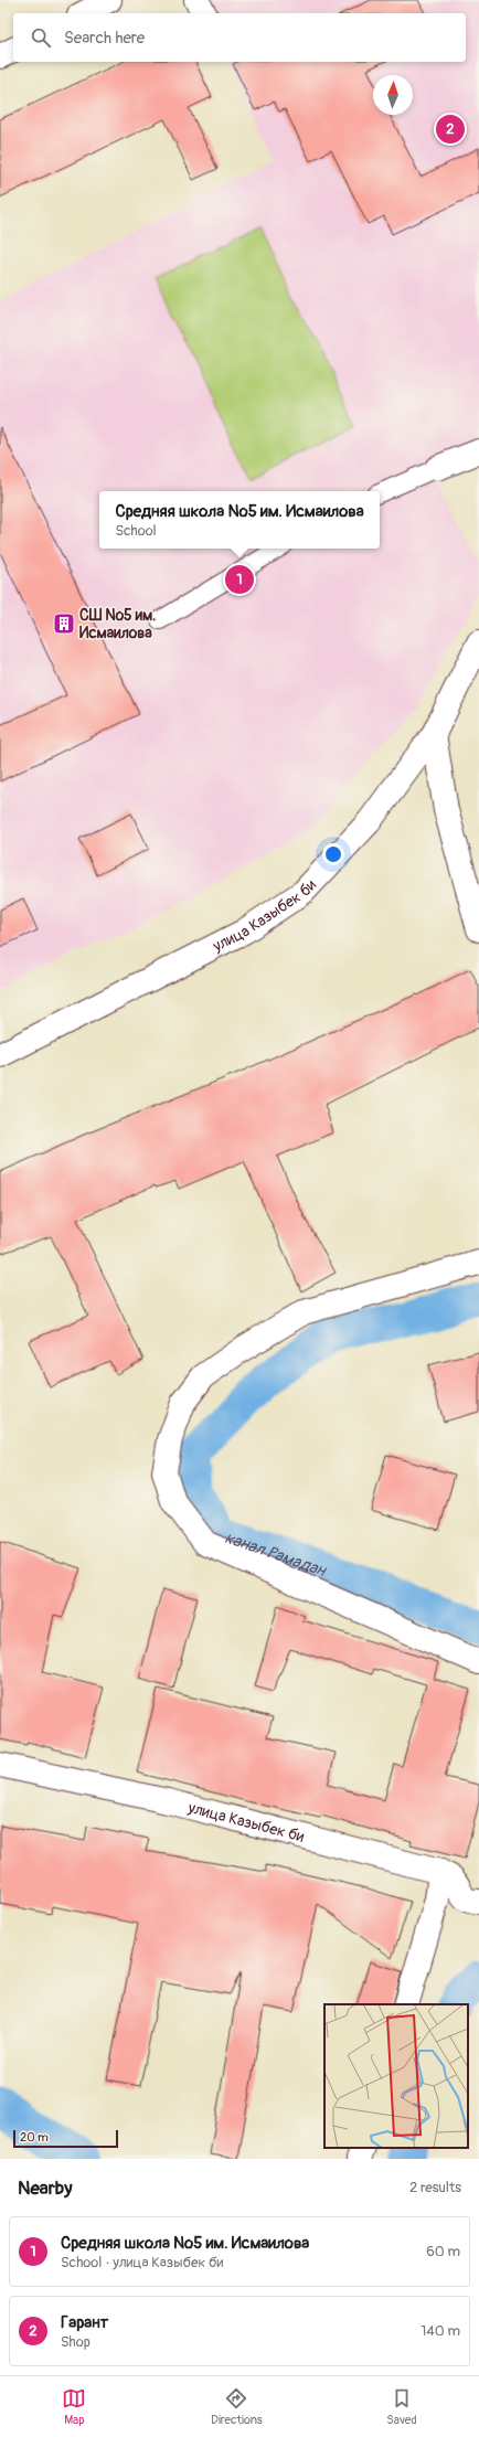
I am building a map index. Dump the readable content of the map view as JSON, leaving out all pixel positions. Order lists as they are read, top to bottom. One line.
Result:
{"streets":{"street":["улица Казыбек би"]},"water":["канал Рамадан"],"places":{"building":["СШ №5 им. Исмаилова"]},"scale_bar":"20 m","north":"top","page":{"search":"Search here","pins":["2","1"],"popup":["Средняя школа №5 им. Исмаилова","School"],"scale":"20 m","heading":["Nearby","2 results"],"list":[{"mark":"1","name":"Средняя школа №5 им. Исмаилова","note":"School · улица Казыбек би","value":"60 m"},{"mark":"2","name":"Гарант","note":"Shop","value":"140 m"}],"nav":["Map","Directions","Saved"]}}
